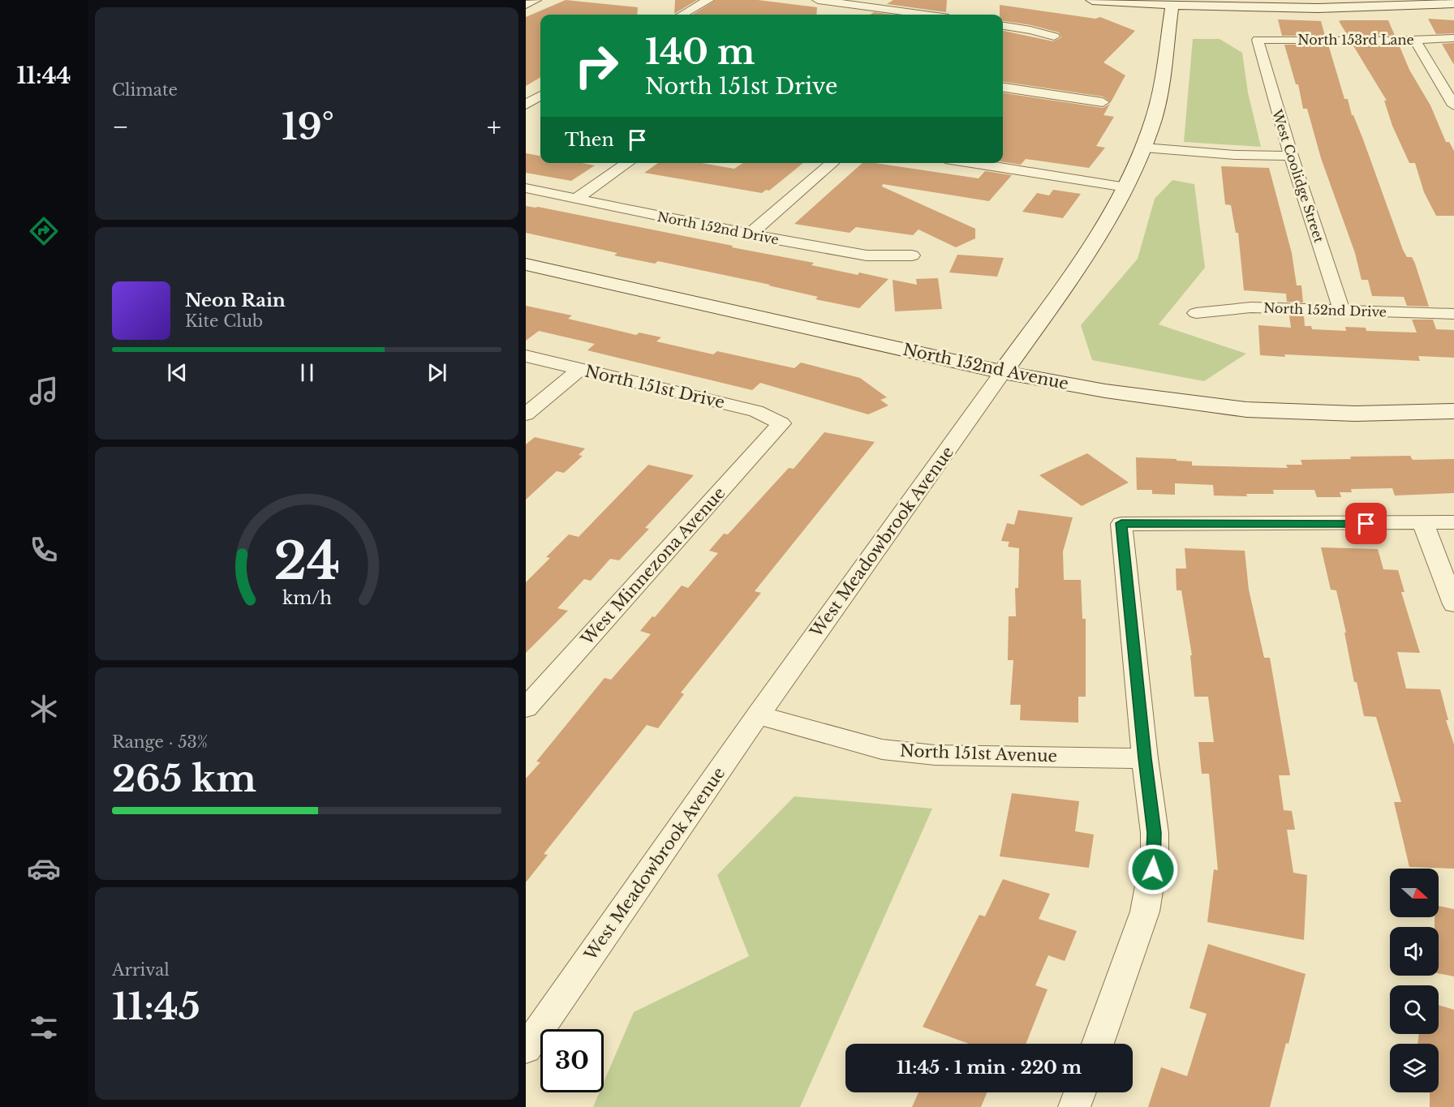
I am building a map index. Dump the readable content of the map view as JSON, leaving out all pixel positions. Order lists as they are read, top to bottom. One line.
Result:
{"streets":{"street":["North 153rd Lane","West Coolidge Street","North 152nd Drive","North 152nd Avenue","North 151st Drive","West Meadowbrook Avenue","West Minnezona Avenue","North 151st Avenue"]},"crossings":[["North 153rd Lane","West Coolidge Street"],["West Coolidge Street","North 152nd Drive"],["North 152nd Avenue","West Meadowbrook Avenue"],["North 151st Drive","West Minnezona Avenue"],["West Meadowbrook Avenue","North 151st Avenue"]],"north":"right","page":{"tabs":"11:44","tile":["Climate",["Range · 53%","265 km"],["Arrival","11:45"]],"turn":["140 m","North 151st Drive"],"heat":["−","19°","+"],"then":"Then","song":["Neon Rain","Kite Club"],"limit":"30","trip":"11:45 · 1 min · 220 m","gauge":["24","km/h"]}}
